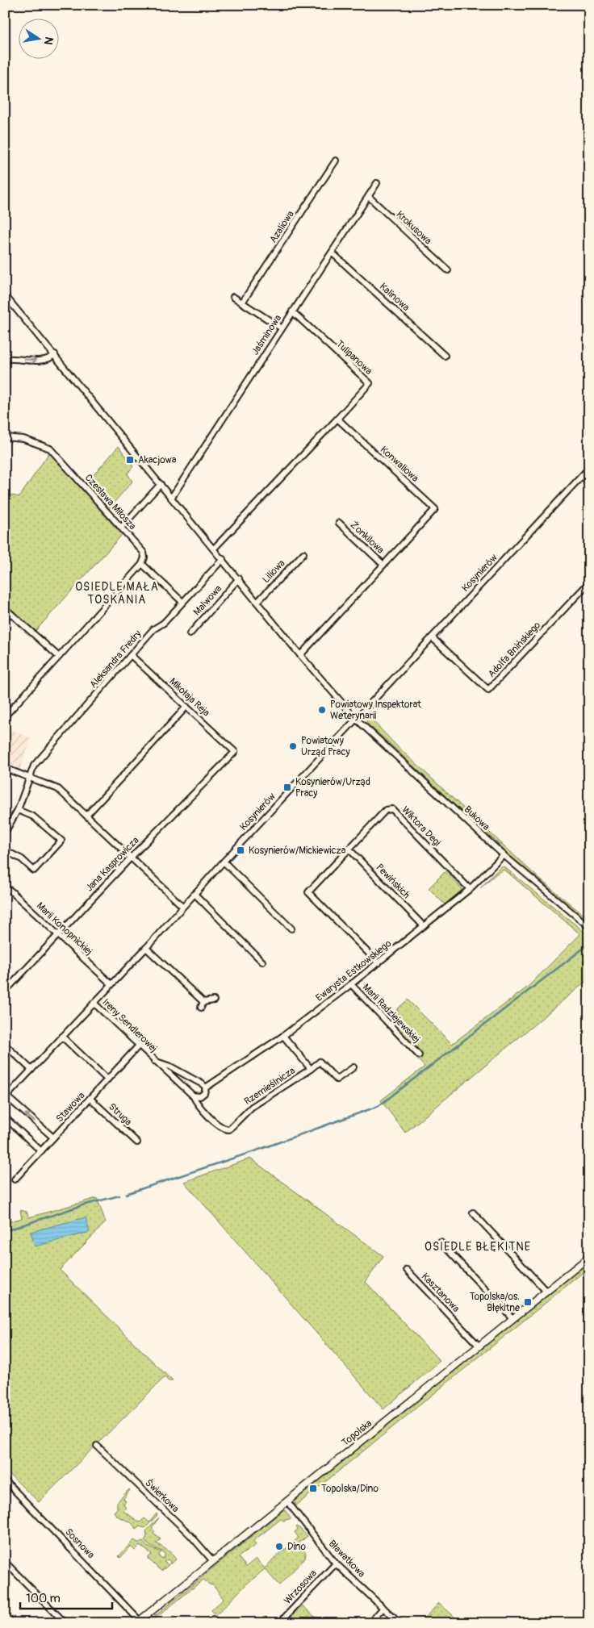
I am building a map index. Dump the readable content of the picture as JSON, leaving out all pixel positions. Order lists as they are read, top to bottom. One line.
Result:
{"streets":{"street":["Azaliowa","Krokusowa","Kalinowa","Jaśminowa","Tulipanowa","Konwaliowa","Czesława Miłosza","Żonkilowa","Liliowa","Kosynierów","Malwowa","Adolfa Bnińskiego","Aleksandra Fredry","Mikołaja Reja","Bukowa","Wiktora Degi","Jana Kasprowicza","Pewińskich","Marii Konopnickiej","Ewarysta Estkowskiego","Marii Radziejewskiej","Ireny Sendlerowej","Rzemieślnicza","Stawowa","Struga","Kasztanowa","Topolska","Świerkowa","Sosnowa","Bławatkowa","Wrzosowa"]},"crossings":[["Krokusowa","Jaśminowa"],["Kalinowa","Jaśminowa"],["Jaśminowa","Tulipanowa"],["Tulipanowa","Konwaliowa"],["Konwaliowa","Żonkilowa"],["Kosynierów","Adolfa Bnińskiego"],["Kosynierów","Bukowa"],["Kosynierów","Marii Konopnickiej"],["Kosynierów","Ireny Sendlerowej"],["Aleksandra Fredry","Mikołaja Reja"],["Mikołaja Reja","Jana Kasprowicza"],["Bukowa","Ewarysta Estkowskiego"],["Wiktora Degi","Pewińskich"],["Wiktora Degi","Ewarysta Estkowskiego"],["Jana Kasprowicza","Marii Konopnickiej"],["Pewińskich","Ewarysta Estkowskiego"],["Ewarysta Estkowskiego","Marii Radziejewskiej"],["Ewarysta Estkowskiego","Ireny Sendlerowej"],["Ewarysta Estkowskiego","Rzemieślnicza"],["Ireny Sendlerowej","Rzemieślnicza"],["Ireny Sendlerowej","Stawowa"],["Stawowa","Struga"],["Kasztanowa","Topolska"],["Topolska","Świerkowa"],["Topolska","Sosnowa"],["Topolska","Bławatkowa"],["Bławatkowa","Wrzosowa"]],"districts":["OSIEDLE MAŁA TOSKANIA","OSIEDLE BŁĘKITNE"],"places":{"transit":["Akacjowa","Kosynierów/Urząd Pracy","Kosynierów/Mickiewicza","Topolska/os. Błękitne","Topolska/Dino"],"other":["Powiatowy Inspektorat Weterynarii","Powiatowy Urząd Pracy","Dino"]},"scale_bar":"100 m","north":"right"}
